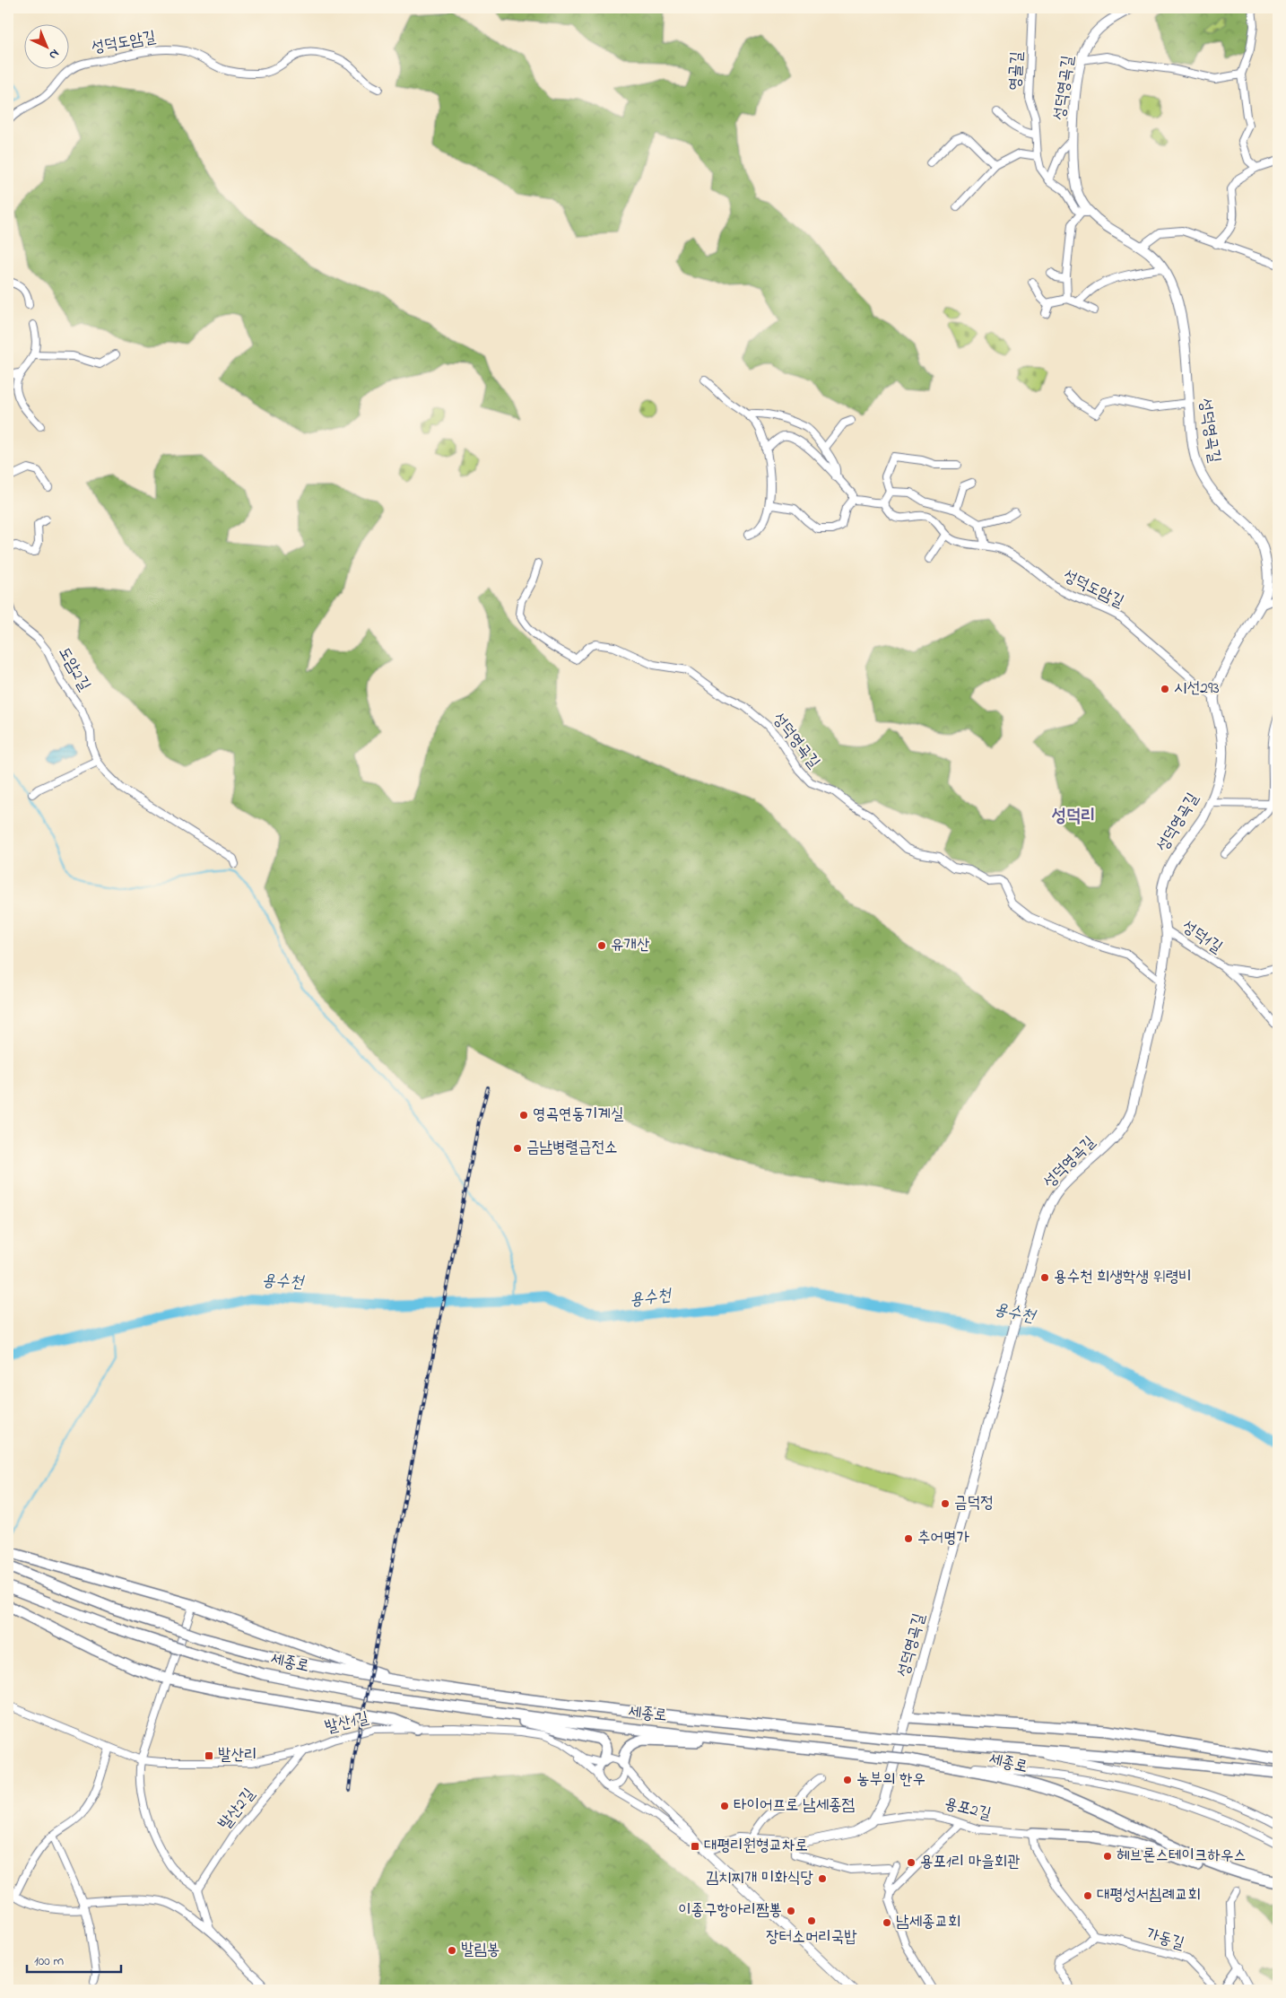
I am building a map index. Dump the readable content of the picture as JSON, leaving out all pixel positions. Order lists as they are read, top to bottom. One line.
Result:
{"streets":{"highway":["세종로"],"main road":["성덕영곡길","용포2길"],"street":["성덕도암길","영골길","도암2길","성덕1길","발산1길","발산2길","가동길"]},"crossings":[["성덕도암길","성덕영곡길"],["영골길","성덕영곡길"],["성덕영곡길","성덕1길"],["성덕영곡길","용포2길"],["발산1길","발산2길"]],"districts":["성덕리"],"water":["용수천"],"places":{"other":["시선293","유개산","영곡연동기계실","금남병렬급전소","용수천 희생학생 위령비","금덕정","추어명가","농부의 한우","타이어프로 남세종점","헤브론스테이크하우스","용포1리 마을회관","김치찌개 미화식당","대평성서침례교회","이종구항아리짬뽕","장터소머리국밥","남세종교회","발림봉"],"transit":["발산리","대평리원형교차로"]},"scale_bar":"100 m","north":"bottom right"}
